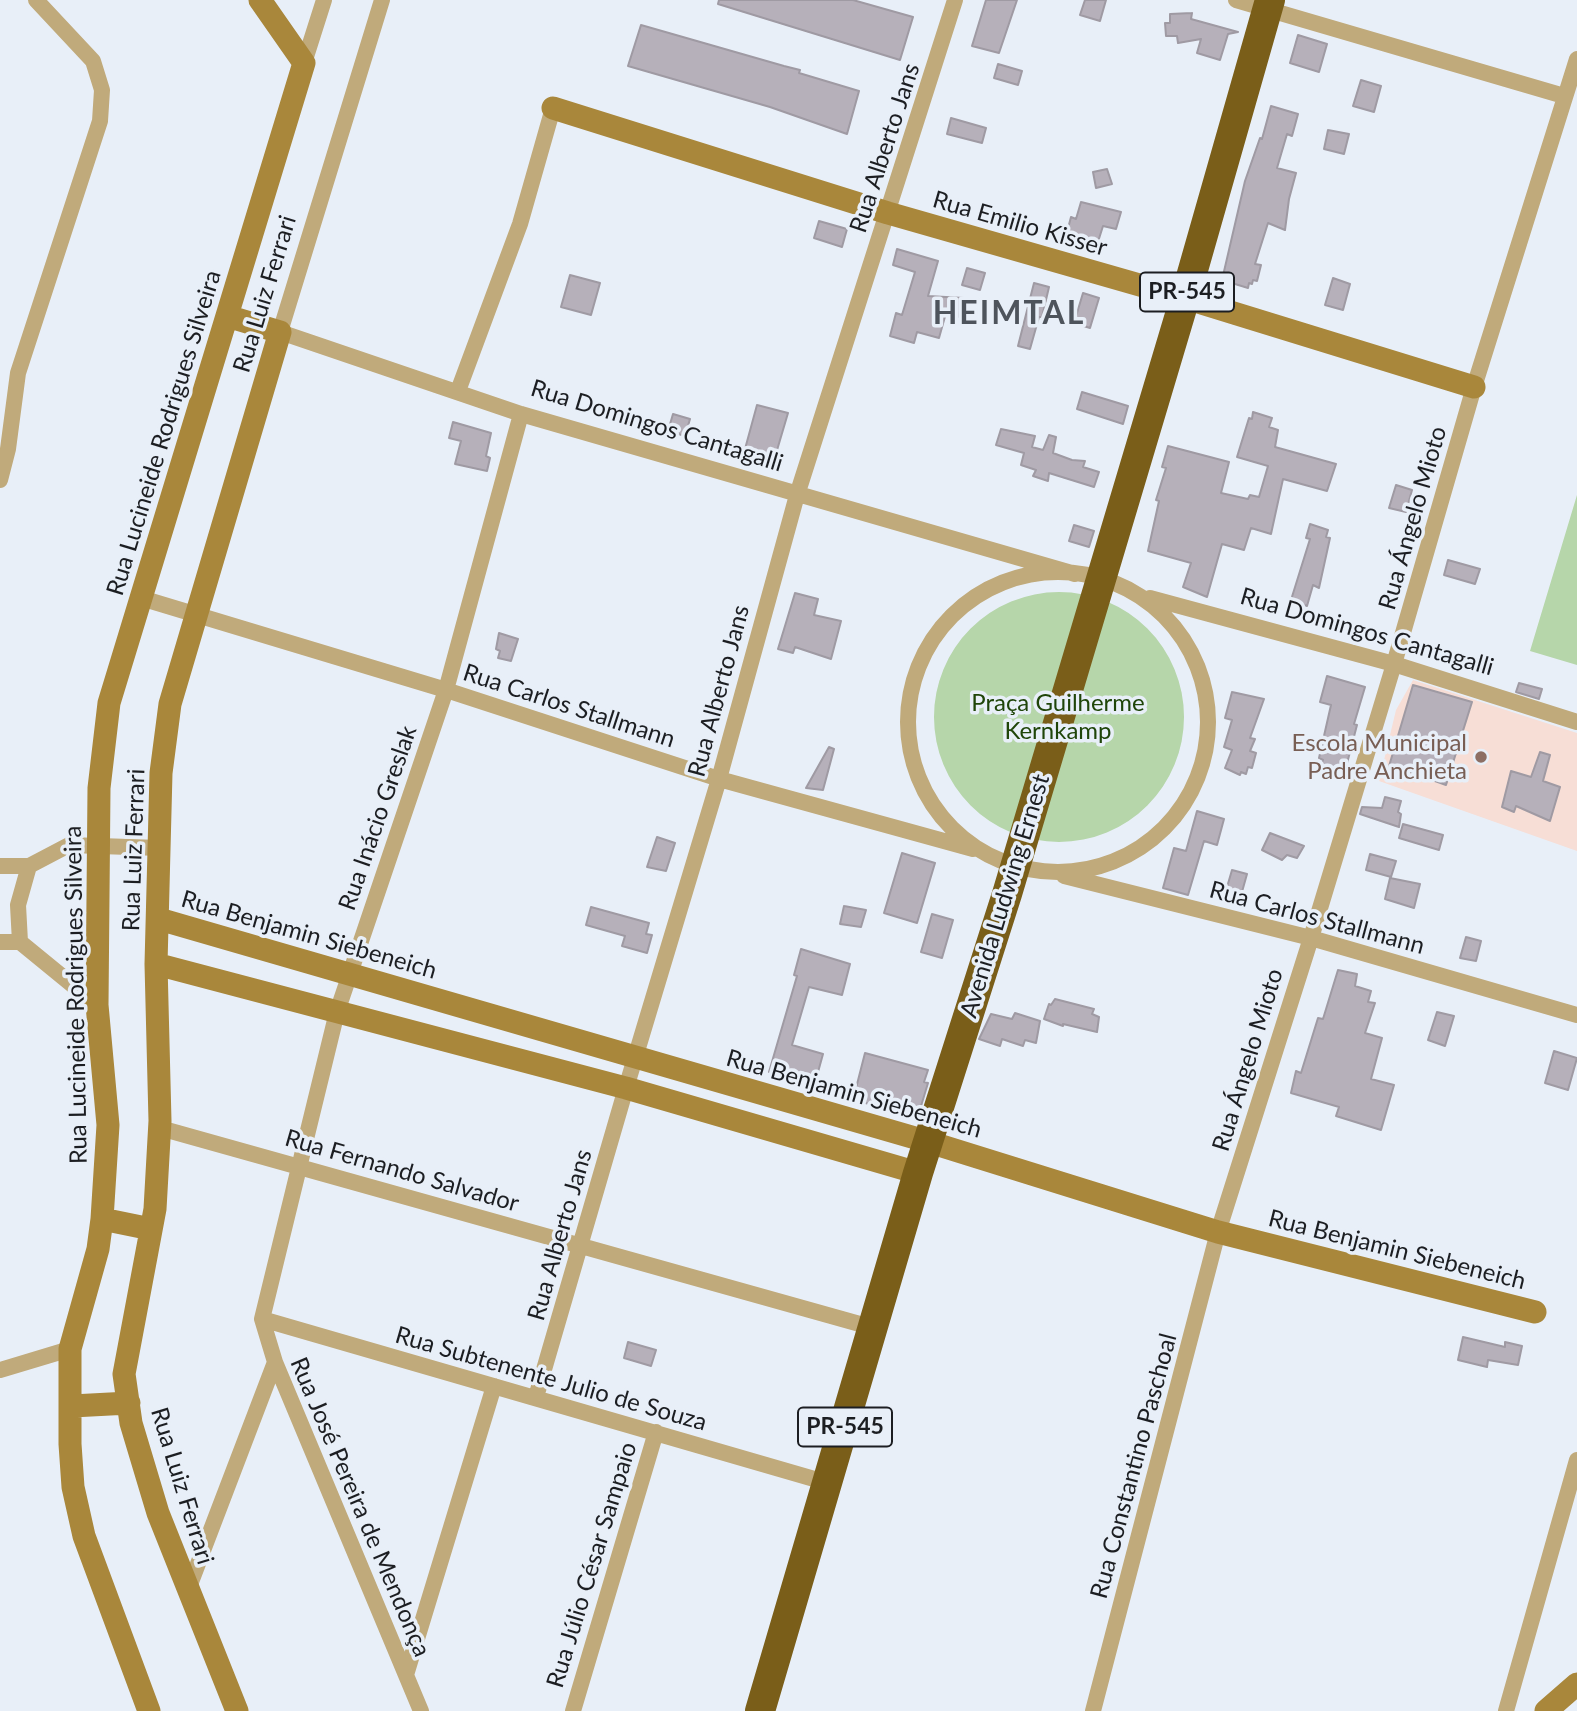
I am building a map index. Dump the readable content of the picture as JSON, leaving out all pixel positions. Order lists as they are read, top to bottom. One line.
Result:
{"streets":{"highway":["PR-545","Avenida Ludwing Ernest"],"street":["Rua Alberto Jans","Rua Emilio Kisser","Rua Luiz Ferrari","Rua Domingos Cantagalli","Rua Lucineide Rodrigues Silveira","Rua Ángelo Mioto","Rua Carlos Stallmann","Rua Inácio Greslak","Rua Benjamin Siebeneich","Rua Fernando Salvador","Rua Subtenente Julio de Souza","Rua Constantino Paschoal","Rua José Pereira de Mendonça","Rua Júlio César Sampaio"]},"crossings":[["Rua Alberto Jans","Rua Emilio Kisser"],["Rua Alberto Jans","Rua Domingos Cantagalli"],["Rua Alberto Jans","Rua Carlos Stallmann"],["Rua Alberto Jans","Rua Benjamin Siebeneich"],["Rua Alberto Jans","Rua Fernando Salvador"],["Rua Alberto Jans","Rua Subtenente Julio de Souza"],["Rua Emilio Kisser","Rua Ángelo Mioto"],["Rua Emilio Kisser","Avenida Ludwing Ernest"],["Rua Luiz Ferrari","Rua Domingos Cantagalli"],["Rua Luiz Ferrari","Rua Carlos Stallmann"],["Rua Luiz Ferrari","Rua Benjamin Siebeneich"],["Rua Luiz Ferrari","Rua Fernando Salvador"],["Rua Domingos Cantagalli","Rua Lucineide Rodrigues Silveira"],["Rua Domingos Cantagalli","Rua Ángelo Mioto"],["Rua Domingos Cantagalli","Rua Inácio Greslak"],["Rua Domingos Cantagalli","Avenida Ludwing Ernest"],["Rua Lucineide Rodrigues Silveira","Rua Carlos Stallmann"],["Rua Ángelo Mioto","Rua Carlos Stallmann"],["Rua Ángelo Mioto","Rua Benjamin Siebeneich"],["Rua Ángelo Mioto","Rua Constantino Paschoal"],["Rua Carlos Stallmann","Rua Inácio Greslak"],["Rua Carlos Stallmann","Avenida Ludwing Ernest"],["Rua Inácio Greslak","Rua Benjamin Siebeneich"],["Rua Inácio Greslak","Rua Fernando Salvador"],["Rua Inácio Greslak","Rua Subtenente Julio de Souza"],["Rua Inácio Greslak","Rua José Pereira de Mendonça"],["Avenida Ludwing Ernest","Rua Benjamin Siebeneich"],["Avenida Ludwing Ernest","Rua Fernando Salvador"],["Avenida Ludwing Ernest","Rua Subtenente Julio de Souza"],["Rua Benjamin Siebeneich","Rua Constantino Paschoal"],["Rua Subtenente Julio de Souza","Rua José Pereira de Mendonça"],["Rua Subtenente Julio de Souza","Rua Júlio César Sampaio"]],"districts":["HEIMTAL"],"parks":["Praça Guilherme Kernkamp"],"places":["Escola Municipal Padre Anchieta"]}
